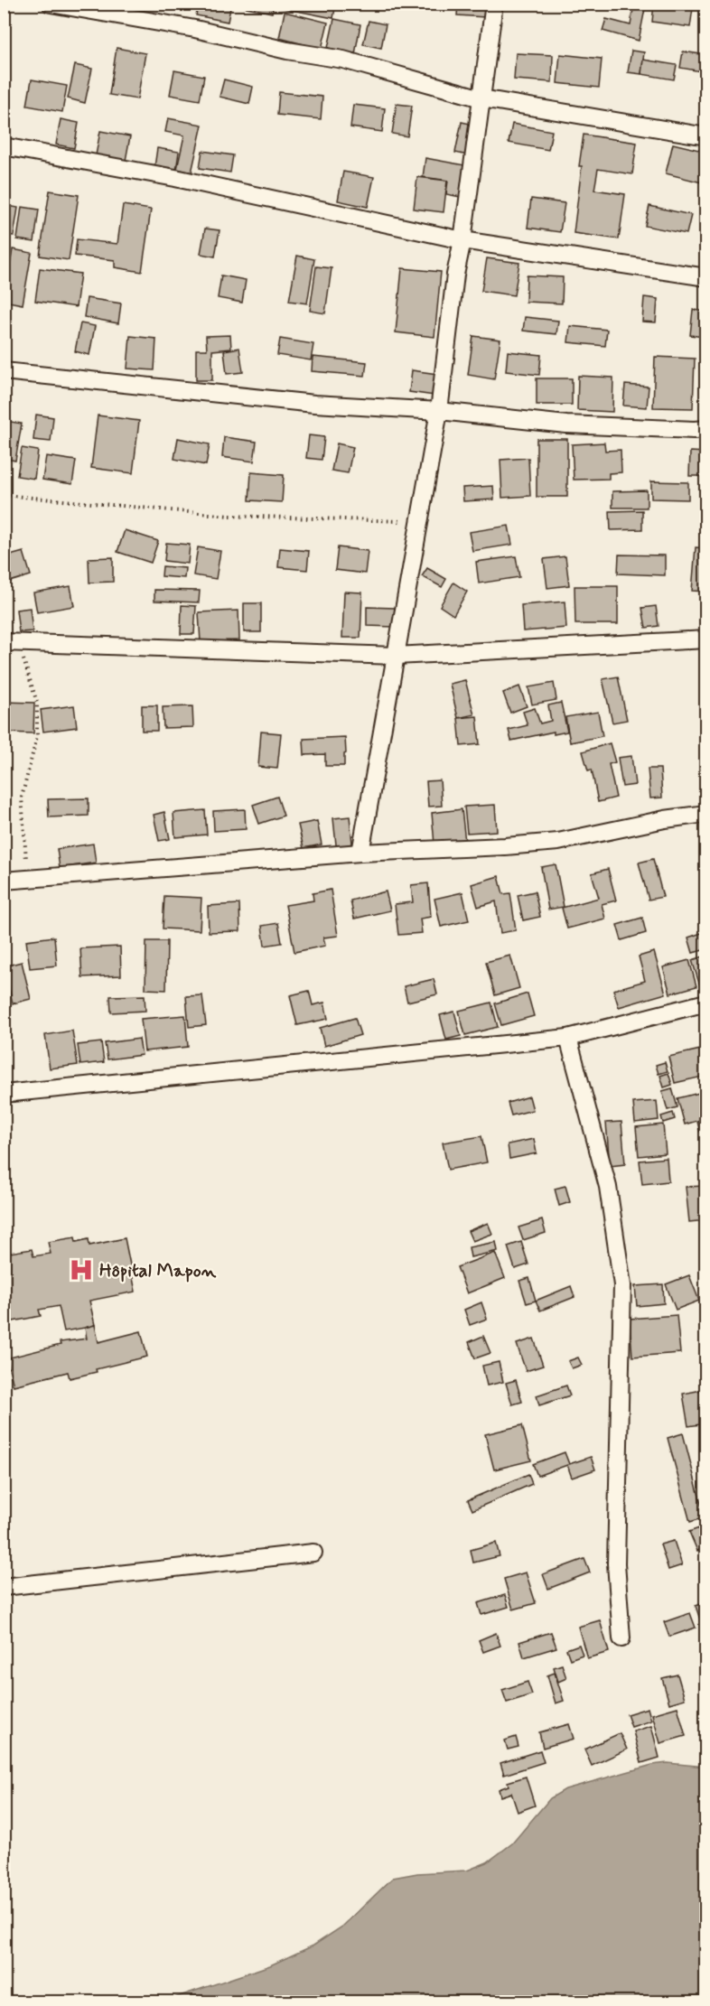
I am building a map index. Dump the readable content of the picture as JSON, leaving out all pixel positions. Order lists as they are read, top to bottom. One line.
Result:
{"places":{"hospital":["Hôpital Mapon"]}}
